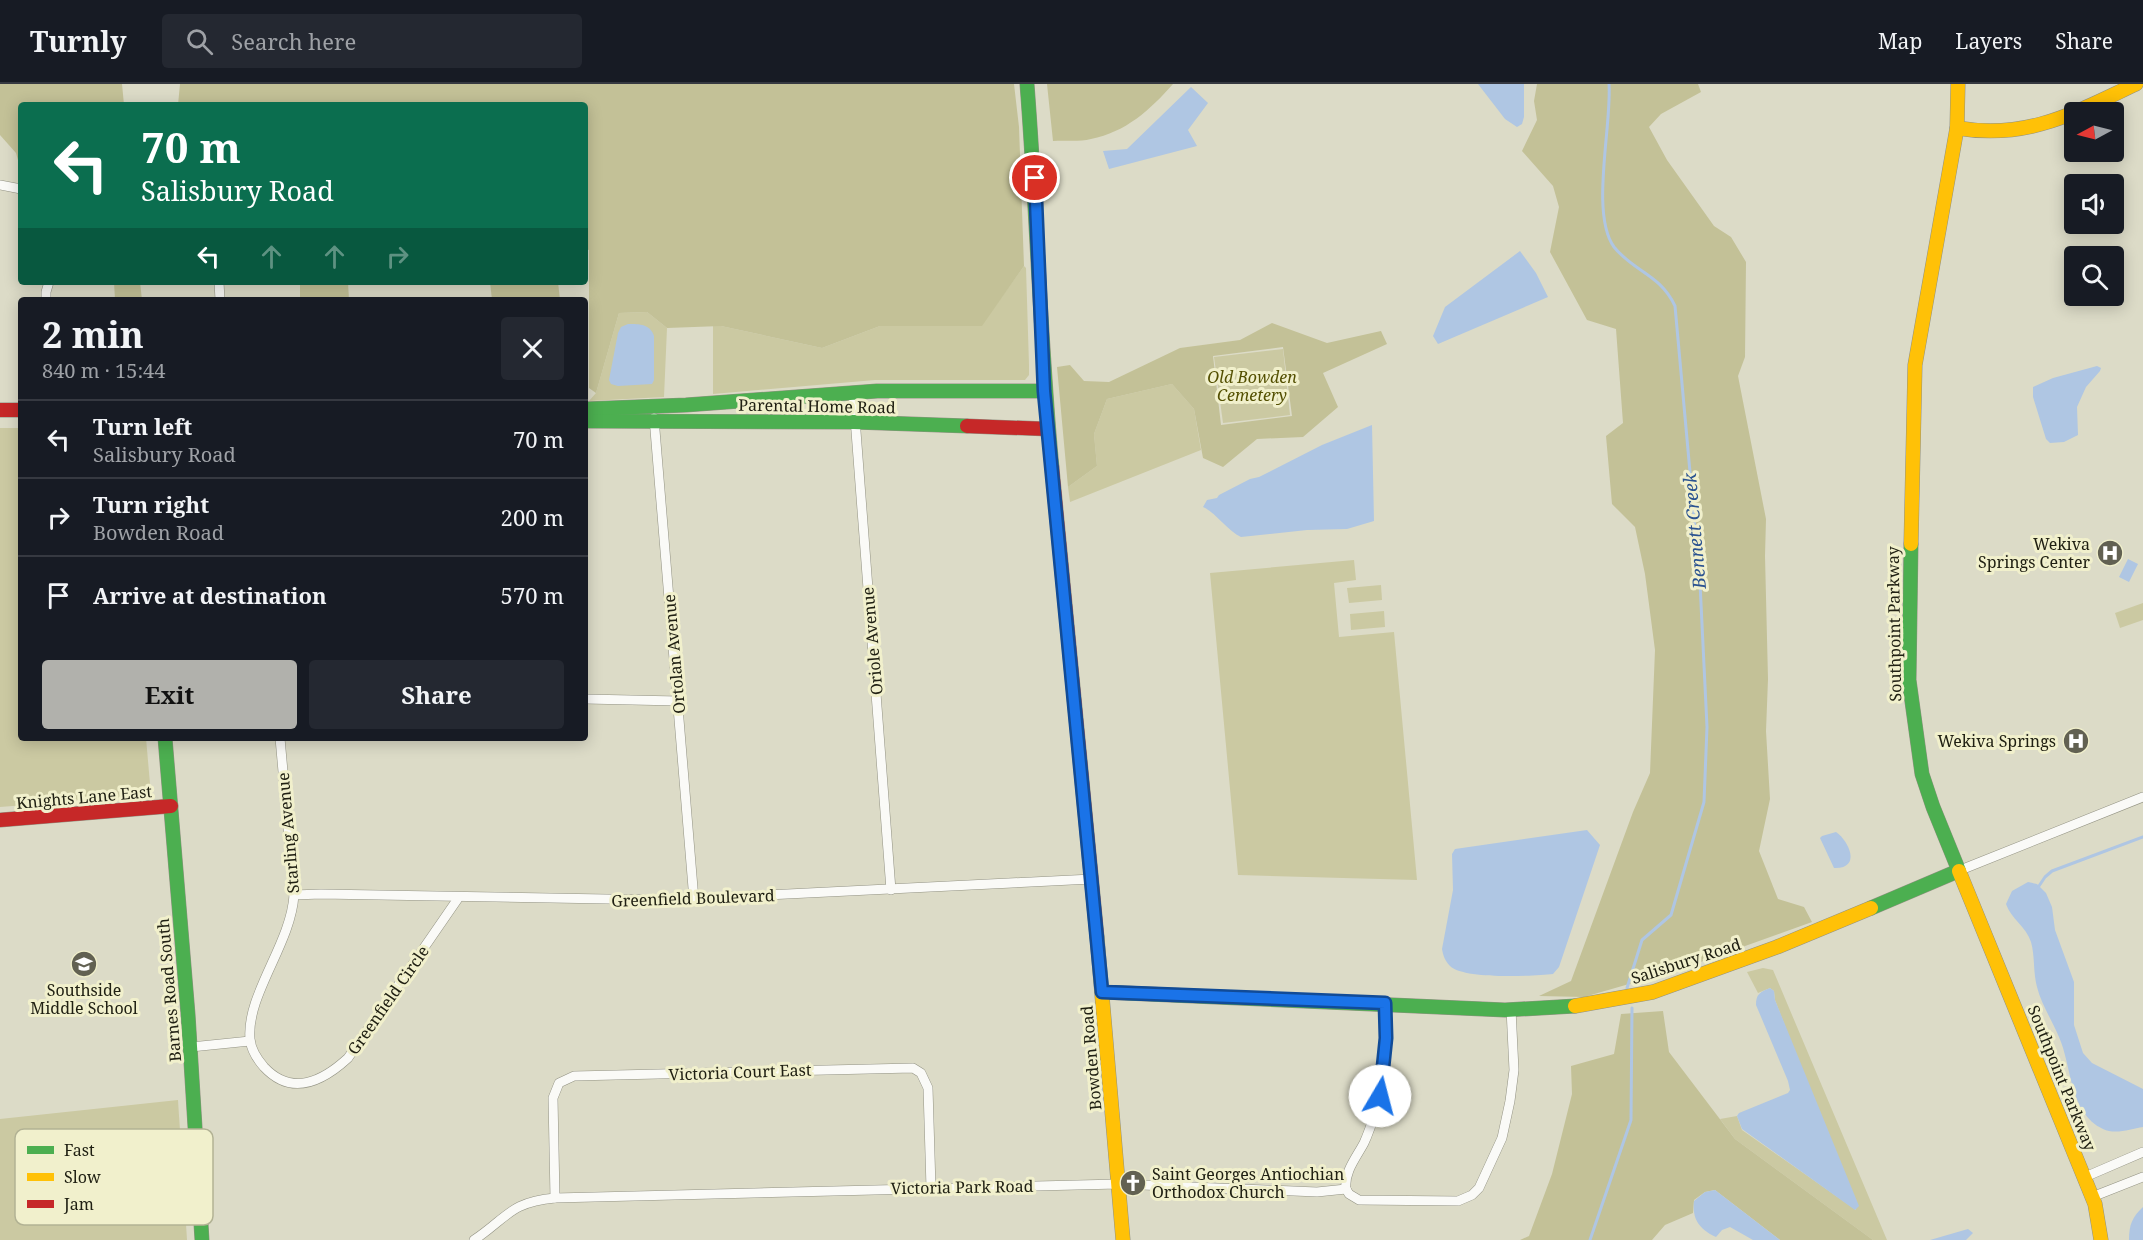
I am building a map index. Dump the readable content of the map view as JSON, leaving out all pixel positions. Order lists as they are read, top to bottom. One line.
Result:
{"streets":{"main road":["Parental Home Road","Southpoint Parkway","Knights Lane East","Salisbury Road","Barnes Road South","Bowden Road"],"street":["Oriole Avenue","Ortolan Avenue","Starling Avenue","Greenfield Boulevard","Greenfield Circle","Victoria Court East","Victoria Park Road"]},"crossings":[["Parental Home Road","Oriole Avenue"],["Parental Home Road","Ortolan Avenue"],["Parental Home Road","Bowden Road"],["Southpoint Parkway","Salisbury Road"],["Oriole Avenue","Greenfield Boulevard"],["Ortolan Avenue","Greenfield Boulevard"],["Knights Lane East","Barnes Road South"],["Starling Avenue","Greenfield Boulevard"],["Starling Avenue","Greenfield Circle"],["Greenfield Boulevard","Greenfield Circle"],["Greenfield Boulevard","Bowden Road"],["Salisbury Road","Bowden Road"],["Salisbury Road","Victoria Park Road"],["Bowden Road","Victoria Park Road"],["Victoria Court East","Victoria Park Road"]],"water":["Bennett Creek"],"parks":["Old Bowden Cemetery"],"places":{"hospital":["Wekiva Springs Center","Wekiva Springs"],"school or university":["Southside Middle School"],"church":["Saint Georges Antiochian Orthodox Church"]},"legend":["Fast","Slow","Jam"],"north":"left","page":{"header":"Turnly","search":"Search here","nav":["Map","Layers","Share"],"turn":["70 m","Salisbury Road"],"heading":["2 min","840 m · 15:44"],"list":[{"name":"Turn left","note":"Salisbury Road","value":"70 m"},{"name":"Turn right","note":"Bowden Road","value":"200 m"},{"name":"Arrive at destination","value":"570 m"}],"buttons":["Exit","Share"]}}
